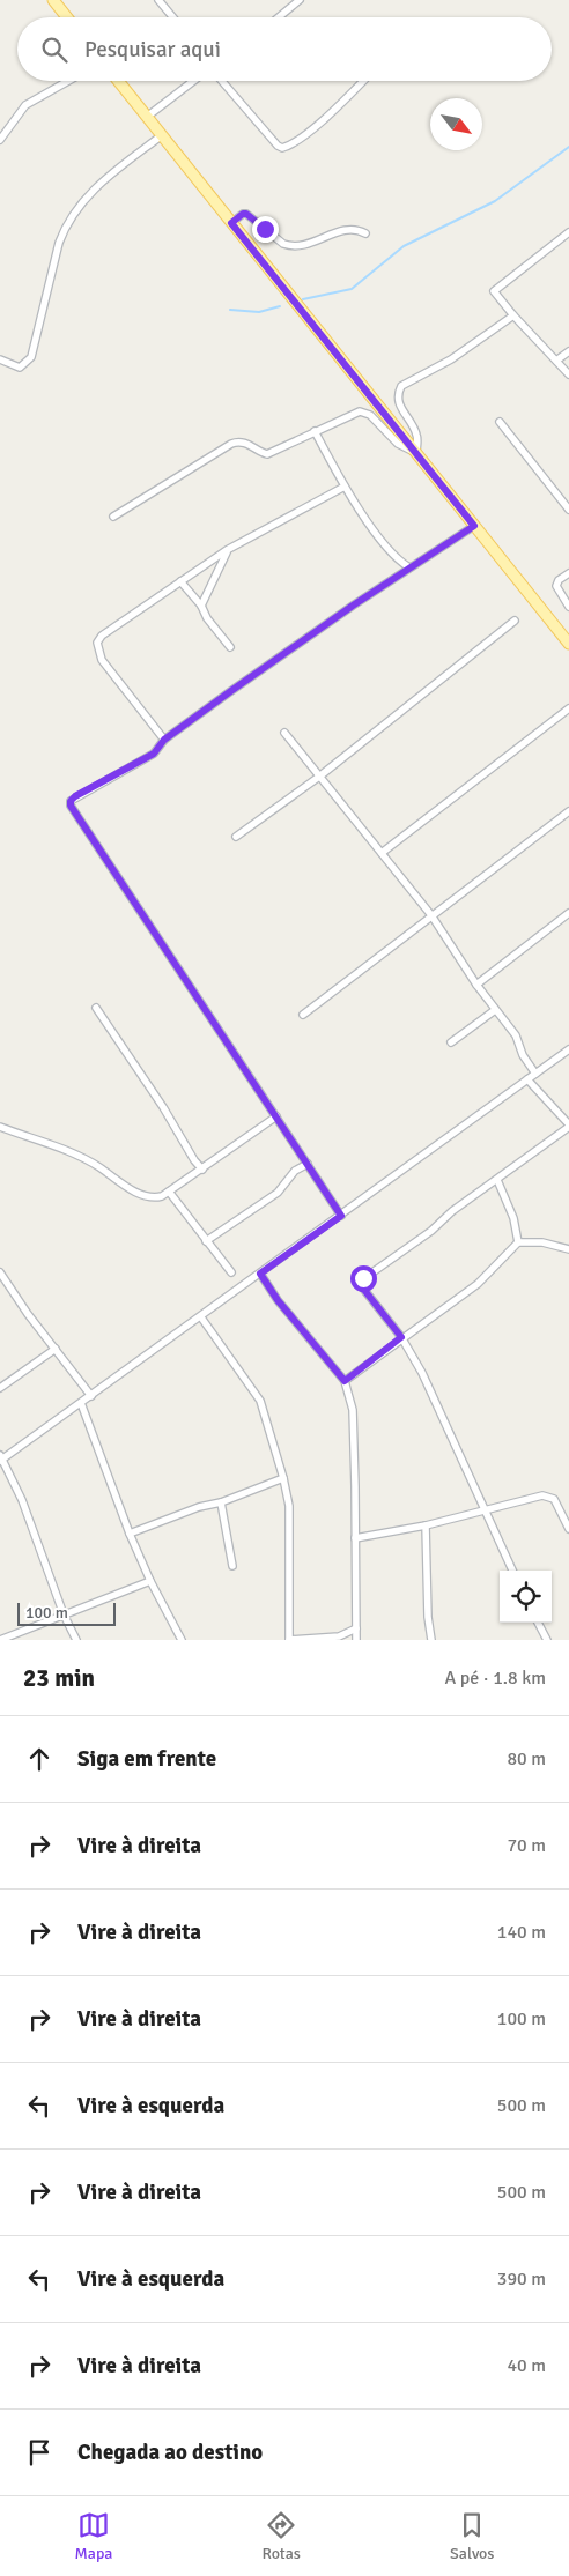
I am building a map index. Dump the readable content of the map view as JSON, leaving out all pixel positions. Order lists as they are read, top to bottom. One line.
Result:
{"scale_bar":"100 m","north":"bottom right","page":{"search":"Pesquisar aqui","scale":"100 m","heading":["23 min","A pé · 1.8 km"],"list":[["Siga em frente","80 m"],["Vire à direita","70 m"],["Vire à direita","140 m"],["Vire à direita","100 m"],["Vire à esquerda","500 m"],["Vire à direita","500 m"],["Vire à esquerda","390 m"],["Vire à direita","40 m"],"Chegada ao destino"],"nav":["Mapa","Rotas","Salvos"]}}
